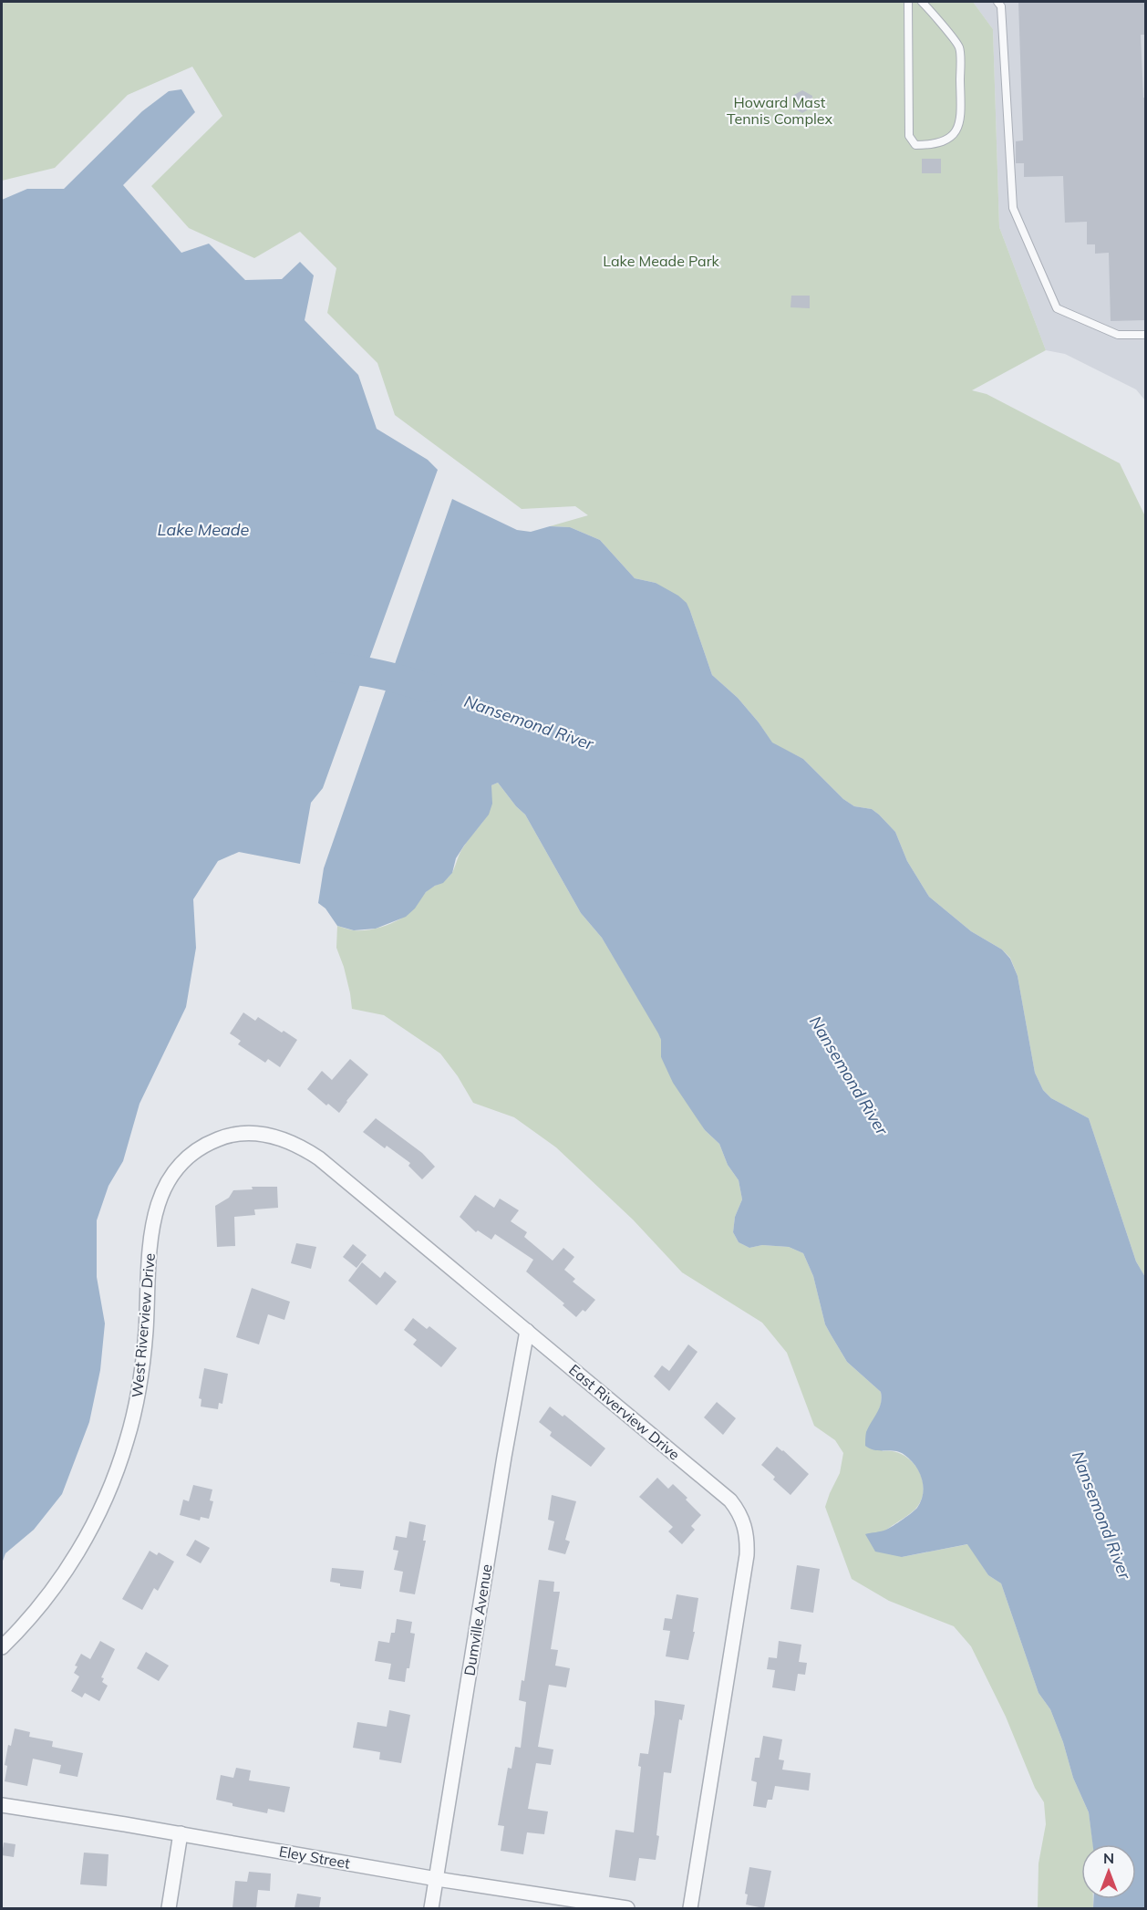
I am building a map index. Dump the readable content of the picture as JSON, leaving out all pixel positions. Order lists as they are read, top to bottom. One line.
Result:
{"streets":{"street":["West Riverview Drive","East Riverview Drive","Dumville Avenue","Eley Street"]},"crossings":[["West Riverview Drive","East Riverview Drive"],["East Riverview Drive","Dumville Avenue"],["Dumville Avenue","Eley Street"]],"water":["Lake Meade","Nansemond River"],"parks":["Howard Mast Tennis Complex","Lake Meade Park"],"north":"top"}
